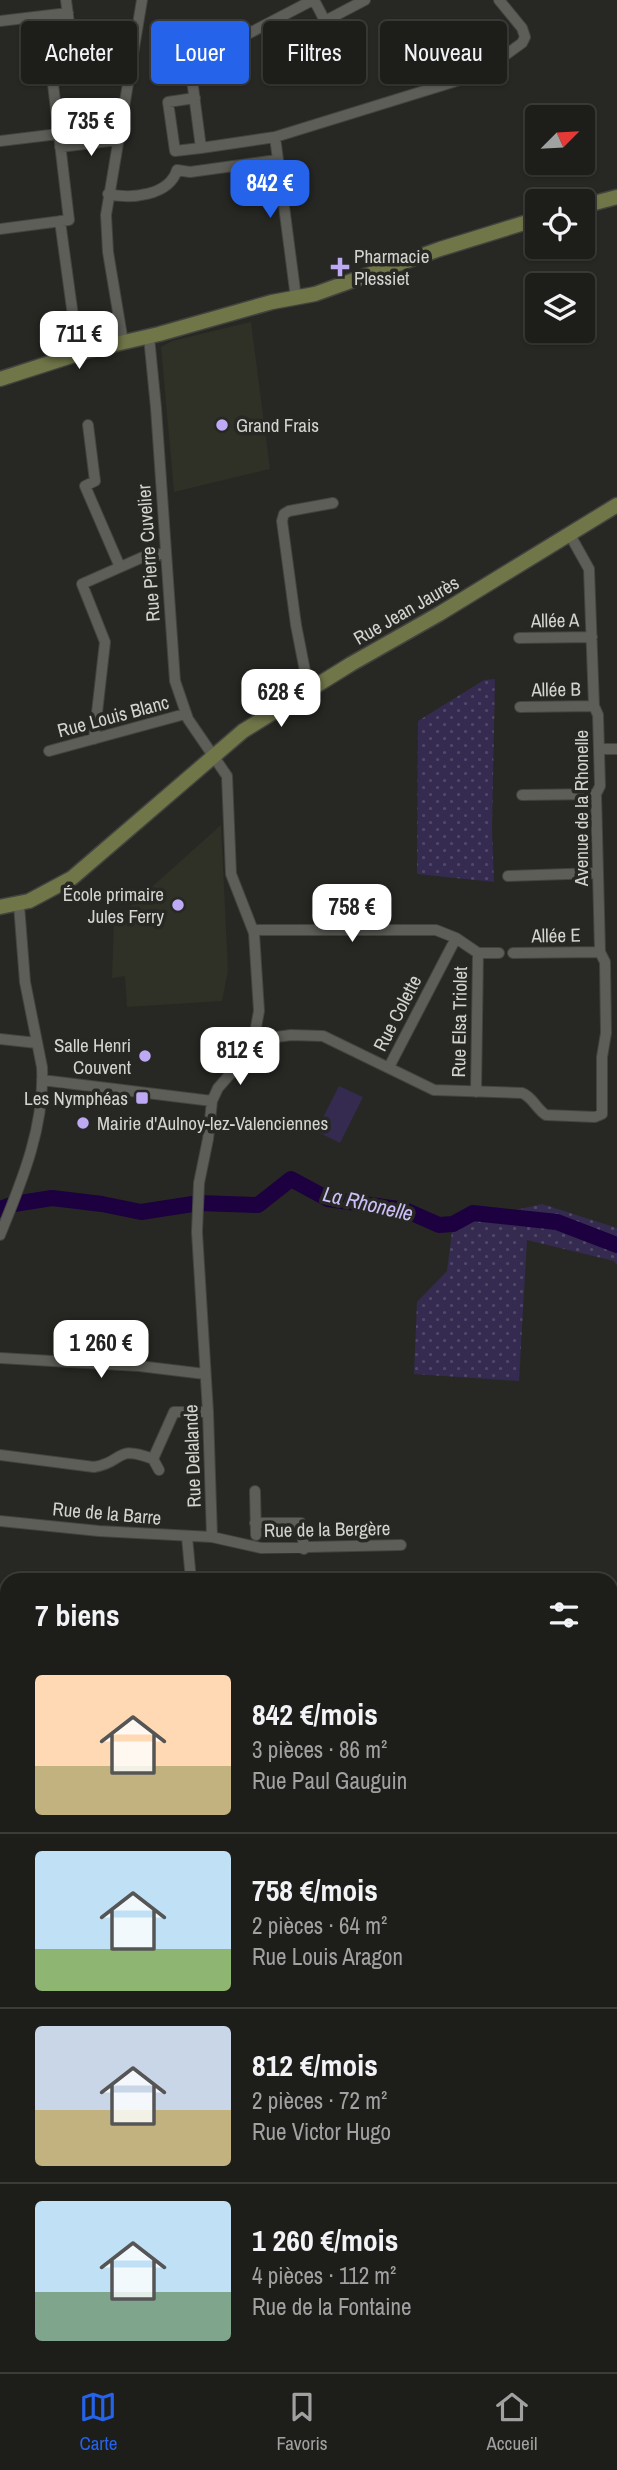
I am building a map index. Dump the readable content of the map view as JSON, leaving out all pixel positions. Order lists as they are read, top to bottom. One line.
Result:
{"streets":{"street":["Rue Pierre Cuvelier","Rue Jean Jaurès","Allée A","Allée B","Rue Louis Blanc","Avenue de la Rhonelle","Allée E","Rue Colette","Rue Elsa Triolet","Rue Delalande","Rue de la Barre","Rue de la Bergère"]},"crossings":[["Rue Pierre Cuvelier","Rue Jean Jaurès"],["Rue Pierre Cuvelier","Rue Louis Blanc"],["Rue Jean Jaurès","Avenue de la Rhonelle"],["Allée A","Avenue de la Rhonelle"],["Allée B","Avenue de la Rhonelle"],["Avenue de la Rhonelle","Allée E"],["Avenue de la Rhonelle","Rue Elsa Triolet"],["Rue Colette","Rue Elsa Triolet"],["Rue Delalande","Rue de la Barre"],["Rue Delalande","Rue de la Bergère"],["Rue de la Barre","Rue de la Bergère"]],"water":["La Rhonelle"],"places":{"health":["Pharmacie Plessiet"],"other":["Grand Frais","École primaire Jules Ferry","Salle Henri Couvent","Mairie d'Aulnoy-lez-Valenciennes"],"transit":["Les Nymphéas"]},"north":"top right","page":{"chip":["Acheter","Louer","Filtres","Nouveau"],"price":["735 €","842 €","711 €","628 €","758 €","812 €","1 260 €"],"heading":"7 biens","list":[{"name":"842 €/mois","note":"3 pièces · 86 m² · Rue Paul Gauguin"},{"name":"758 €/mois","note":"2 pièces · 64 m² · Rue Louis Aragon"},{"name":"812 €/mois","note":"2 pièces · 72 m² · Rue Victor Hugo"},{"name":"1 260 €/mois","note":"4 pièces · 112 m² · Rue de la Fontaine"}],"tabs":["Carte","Favoris","Accueil"]}}
